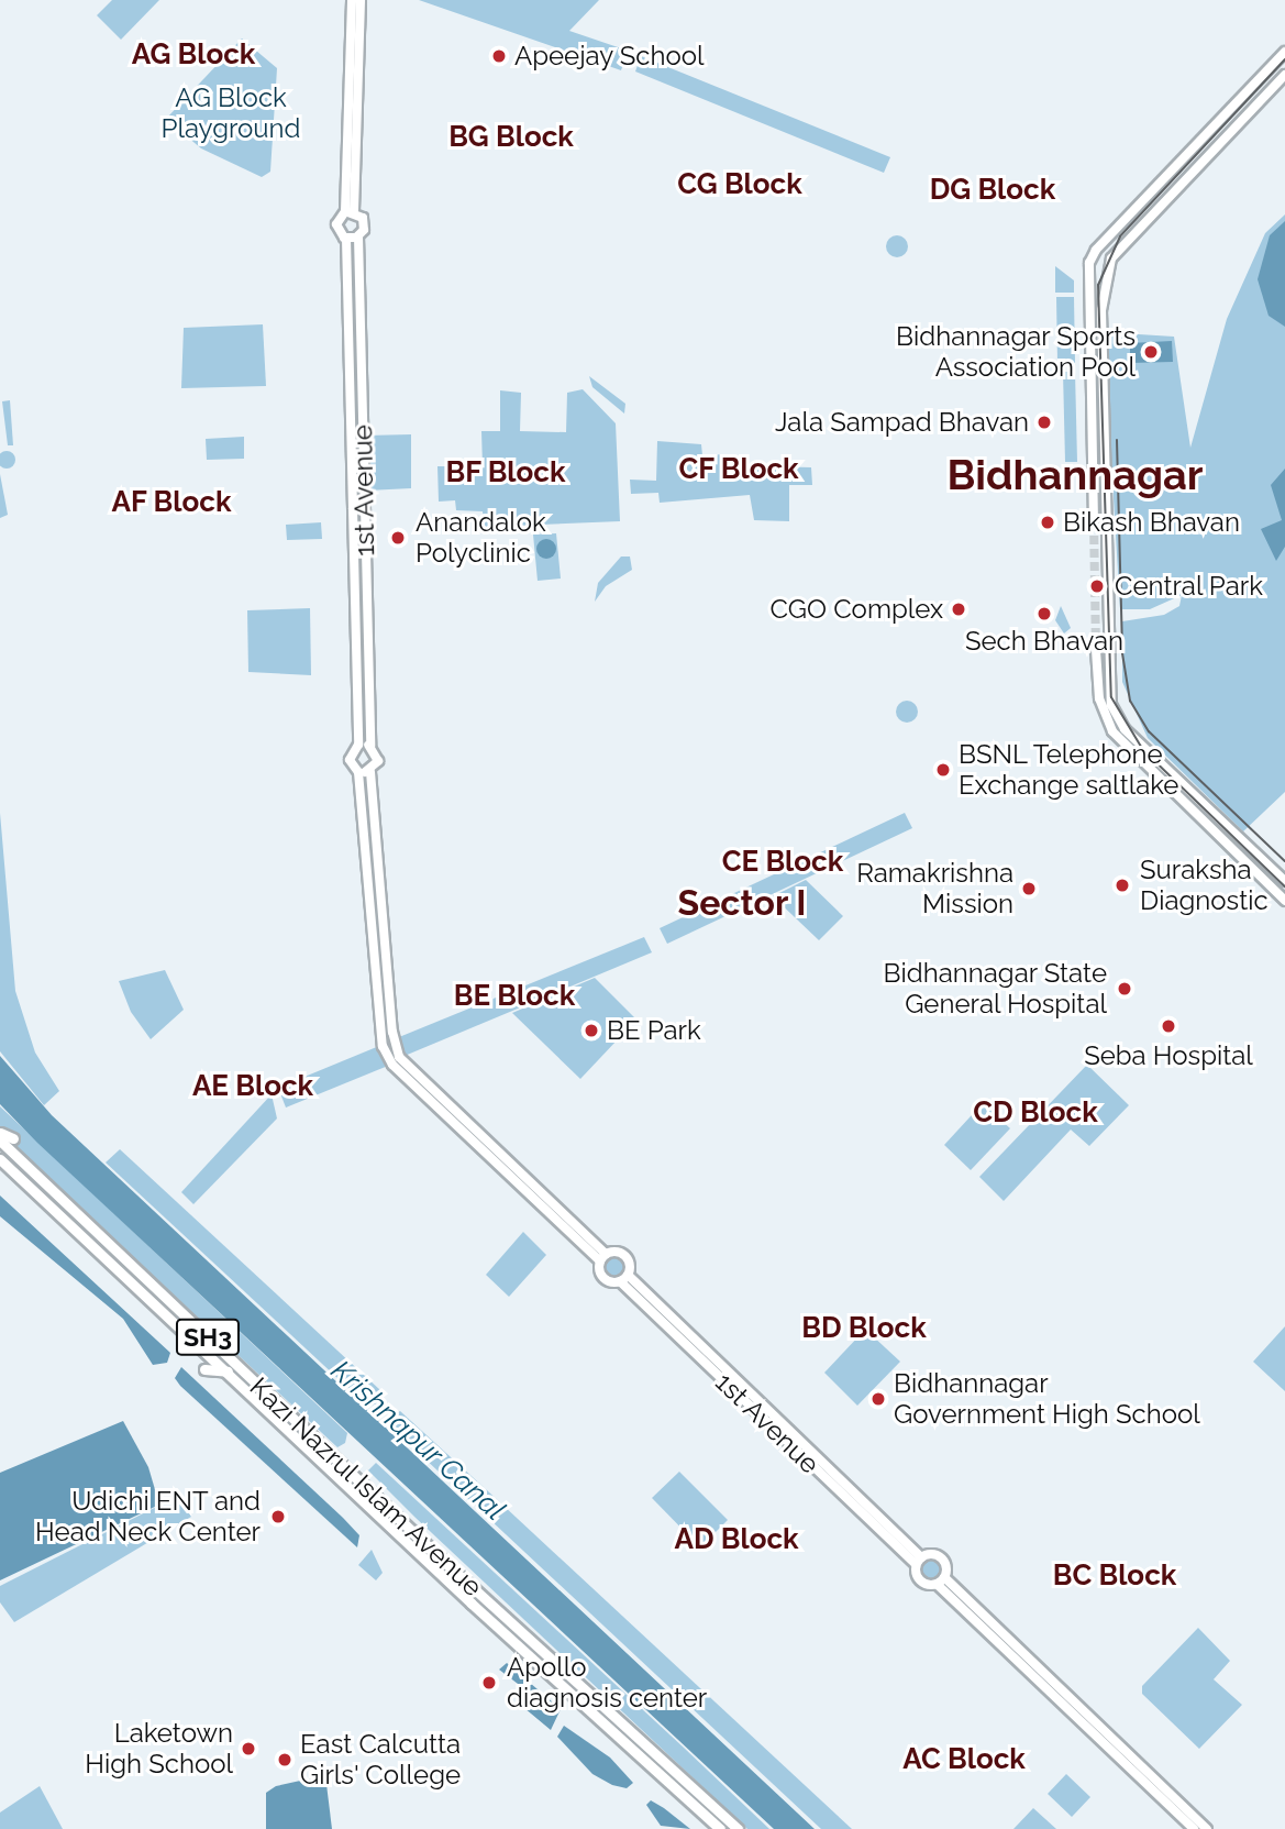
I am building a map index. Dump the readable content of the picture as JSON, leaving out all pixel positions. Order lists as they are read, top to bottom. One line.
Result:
{"streets":{"main road":["1st Avenue","SH3","Kazi Nazrul Islam Avenue"]},"districts":["AG Block","BG Block","CG Block","DG Block","CF Block","BF Block","Bidhannagar","AF Block","CE Block","Sector I","BE Block","AE Block","CD Block","BD Block","AD Block","BC Block","AC Block"],"water":["Krishnapur Canal"],"parks":["AG Block Playground"],"places":["Apeejay School","Bidhannagar Sports Association Pool","Jala Sampad Bhavan","Bikash Bhavan","Anandalok Polyclinic","Central Park","CGO Complex","Sech Bhavan","BSNL Telephone Exchange saltlake","Suraksha Diagnostic","Ramakrishna Mission","Bidhannagar State General Hospital","Seba Hospital","BE Park","Bidhannagar Government High School","Udichi ENT and Head Neck Center","Apollo diagnosis center","Laketown High School","East Calcutta Girls' College"]}
